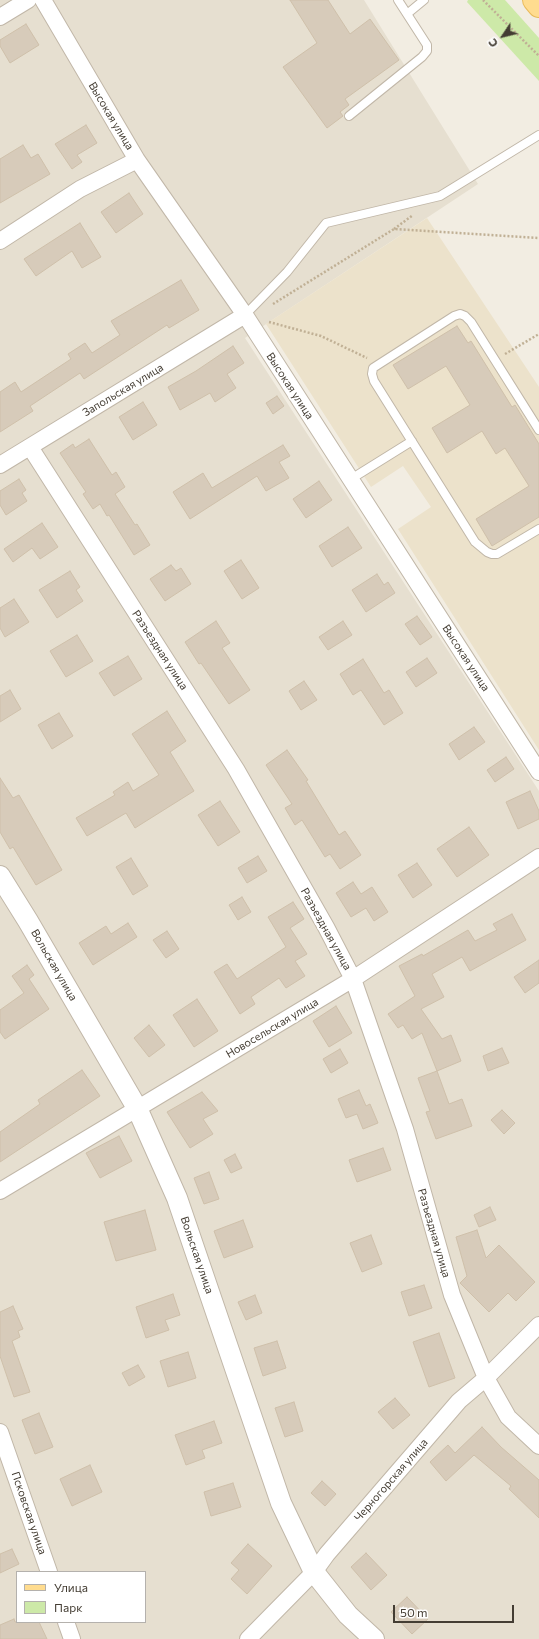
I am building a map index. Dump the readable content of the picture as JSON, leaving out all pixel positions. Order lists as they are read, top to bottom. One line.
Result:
{"streets":{"street":["Высокая улица","Запольская улица","Разъездная улица","Вольская улица","Новосельская улица","Черногорская улица","Псковская улица"]},"crossings":[["Высокая улица","Запольская улица"],["Запольская улица","Разъездная улица"],["Разъездная улица","Новосельская улица"],["Разъездная улица","Черногорская улица"],["Вольская улица","Новосельская улица"],["Вольская улица","Черногорская улица"]],"legend":["Улица","Парк"],"scale_bar":"50 m","north":"bottom left"}
